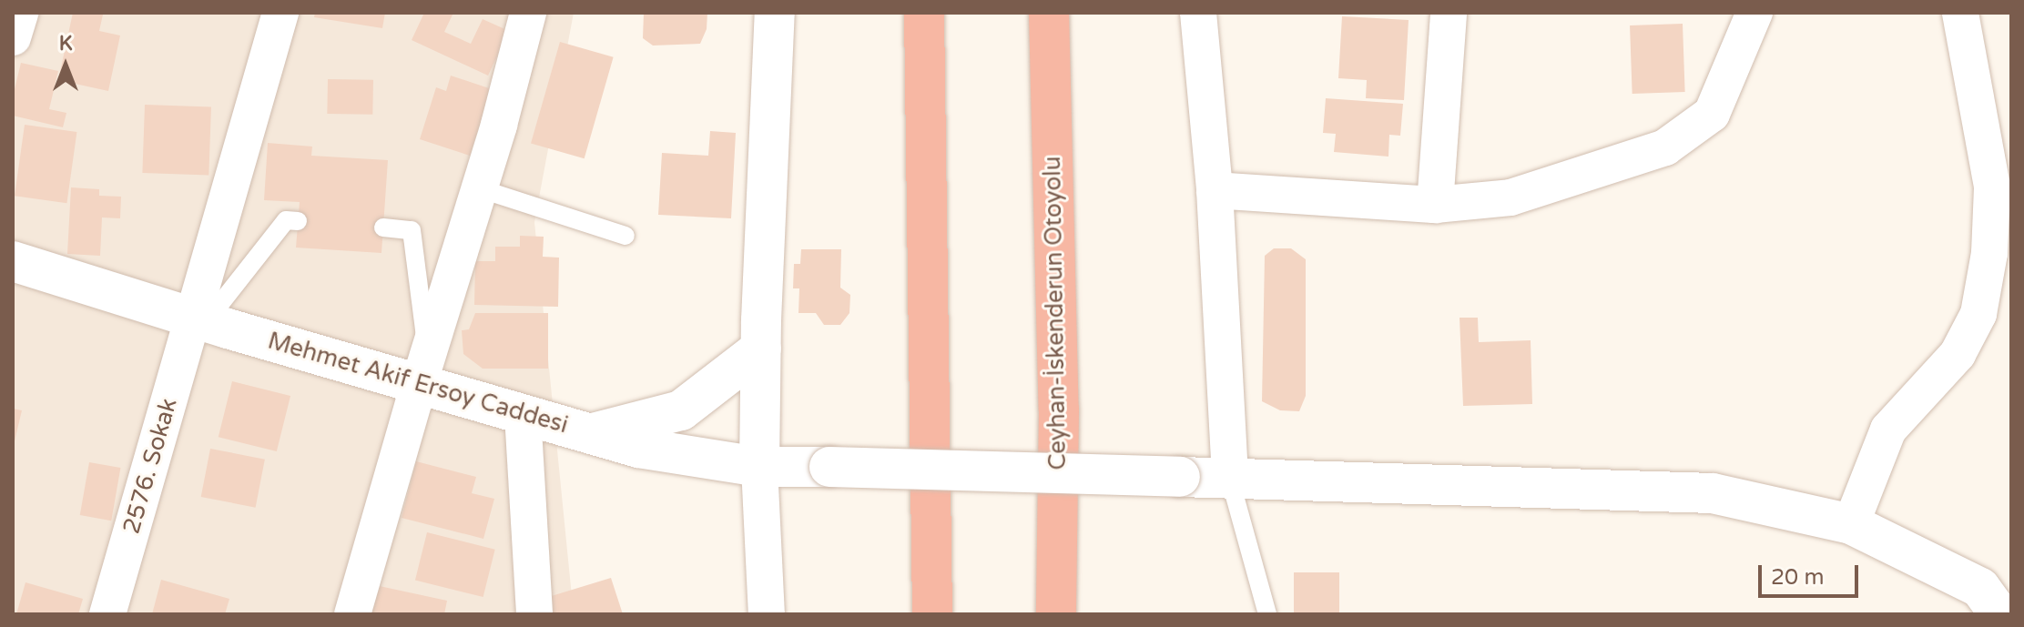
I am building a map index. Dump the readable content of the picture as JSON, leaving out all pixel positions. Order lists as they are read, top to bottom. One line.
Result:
{"streets":{"highway":["Ceyhan-İskenderun Otoyolu"],"street":["Mehmet Akif Ersoy Caddesi","2576. Sokak"]},"crossings":[["Mehmet Akif Ersoy Caddesi","2576. Sokak"]],"scale_bar":"20 m","north":"top"}
